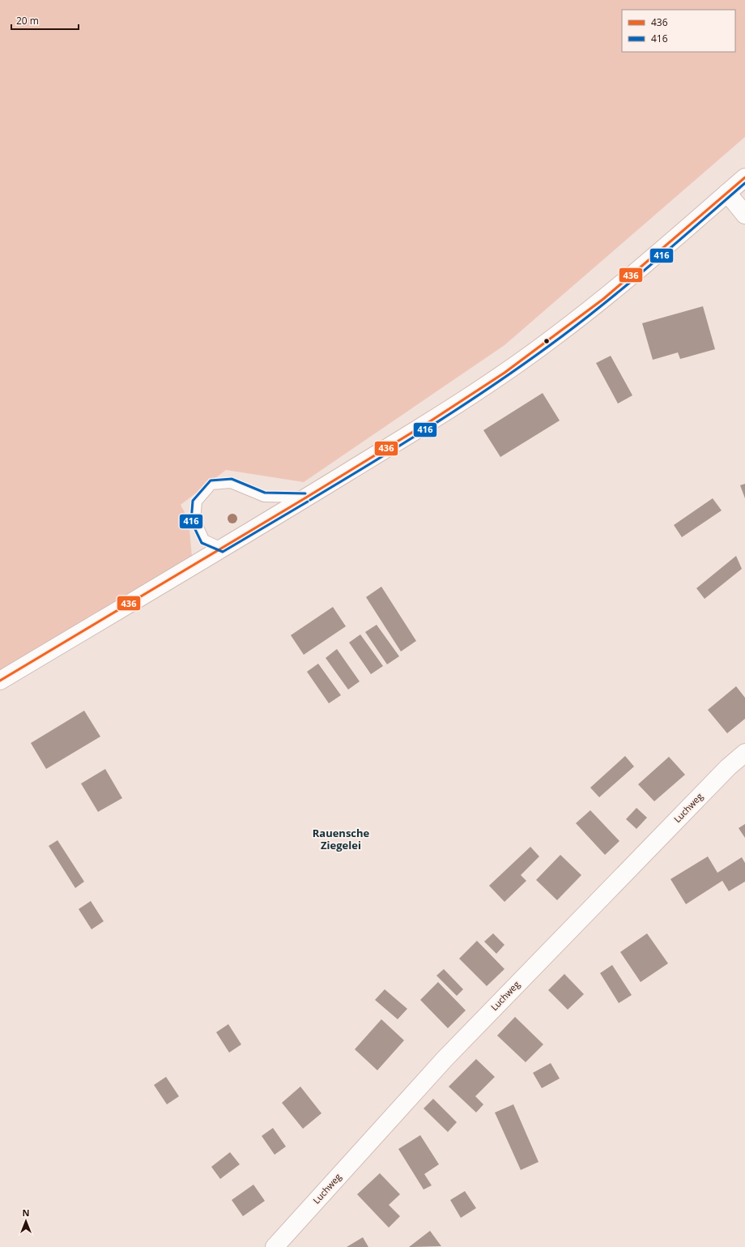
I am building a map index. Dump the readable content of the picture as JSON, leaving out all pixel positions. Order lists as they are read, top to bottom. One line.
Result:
{"streets":{"main road":["Luchweg"]},"districts":["Rauensche Ziegelei"],"lines":["transit line 436","transit line 416"],"legend":["436","416"],"scale_bar":"20 m","north":"top"}
